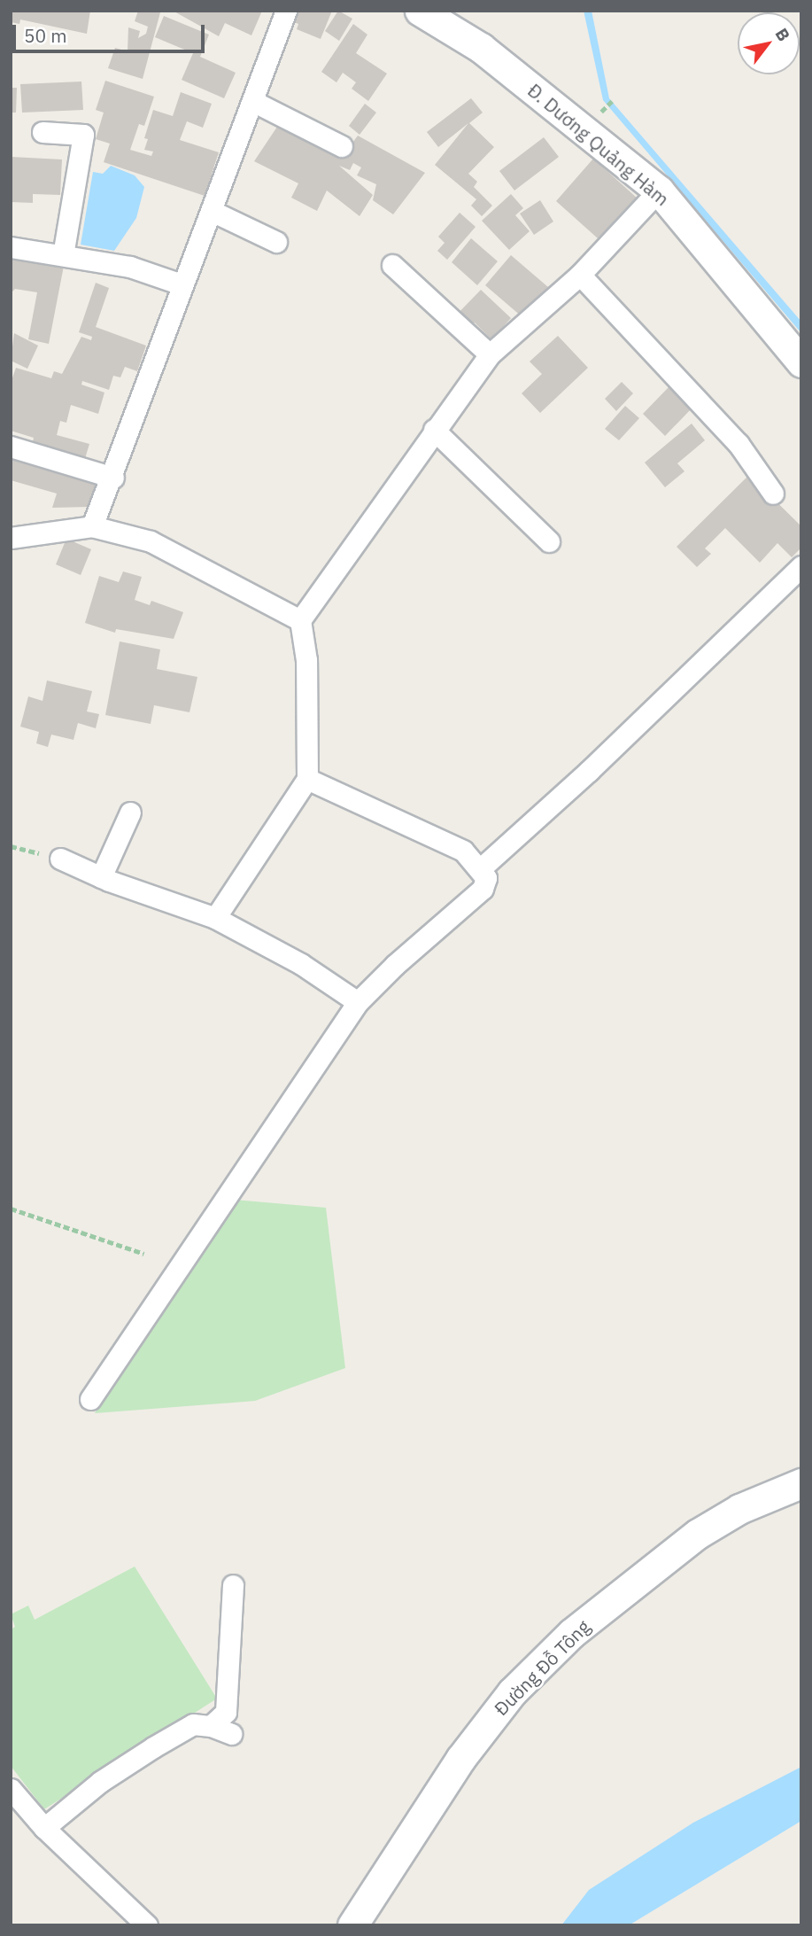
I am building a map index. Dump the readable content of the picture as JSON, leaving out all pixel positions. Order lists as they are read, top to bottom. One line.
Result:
{"streets":{"main road":["Đ. Dương Quảng Hàm","Đường Đỗ Tông"]},"scale_bar":"50 m","north":"top right"}
